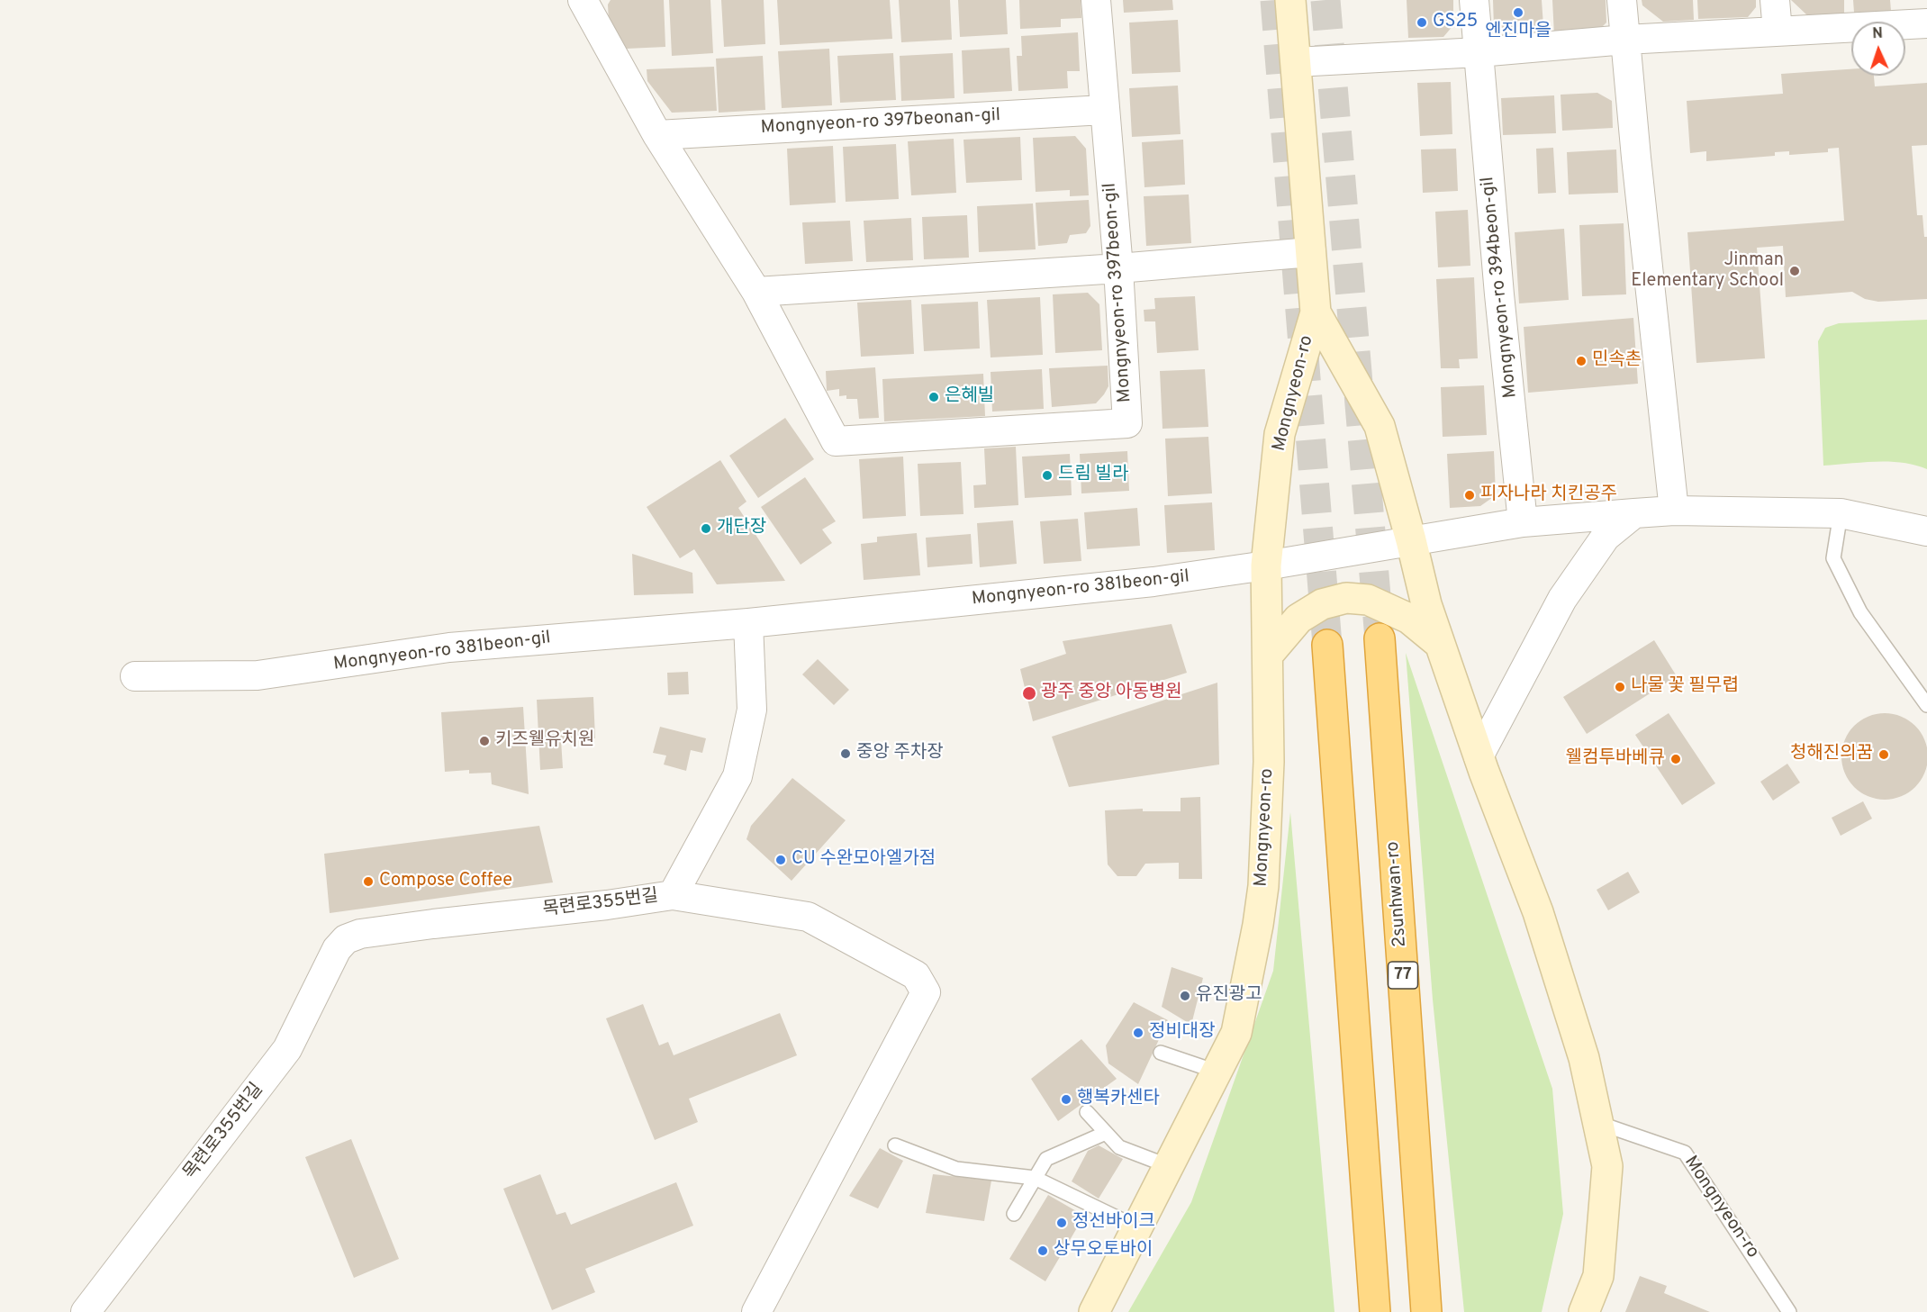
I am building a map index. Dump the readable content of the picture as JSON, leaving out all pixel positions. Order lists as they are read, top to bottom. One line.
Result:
{"streets":{"highway":["2sunhwan-ro","77"],"main road":["Mongnyeon-ro"],"street":["Mongnyeon-ro 397beonan-gil","Mongnyeon-ro 394beon-gil","Mongnyeon-ro 397beon-gil","Mongnyeon-ro 381beon-gil","목련로355번길"]},"crossings":[["Mongnyeon-ro 397beonan-gil","Mongnyeon-ro 397beon-gil"],["Mongnyeon-ro 394beon-gil","Mongnyeon-ro 381beon-gil"],["Mongnyeon-ro","Mongnyeon-ro 381beon-gil"]],"places":["엔진마을","GS25","Jinman Elementary School","민속촌","은혜빌","드림 빌라","피자나라 치킨공주","개단장","나물 꽃 필무렵","광주 중앙 아동병원","키즈웰유치원","중앙 주차장","청해진의꿈","웰컴투바베큐","CU 수완모아엘가점","Compose Coffee","유진광고","정비대장","행복카센타","정선바이크","상무오토바이"],"north":"top"}
